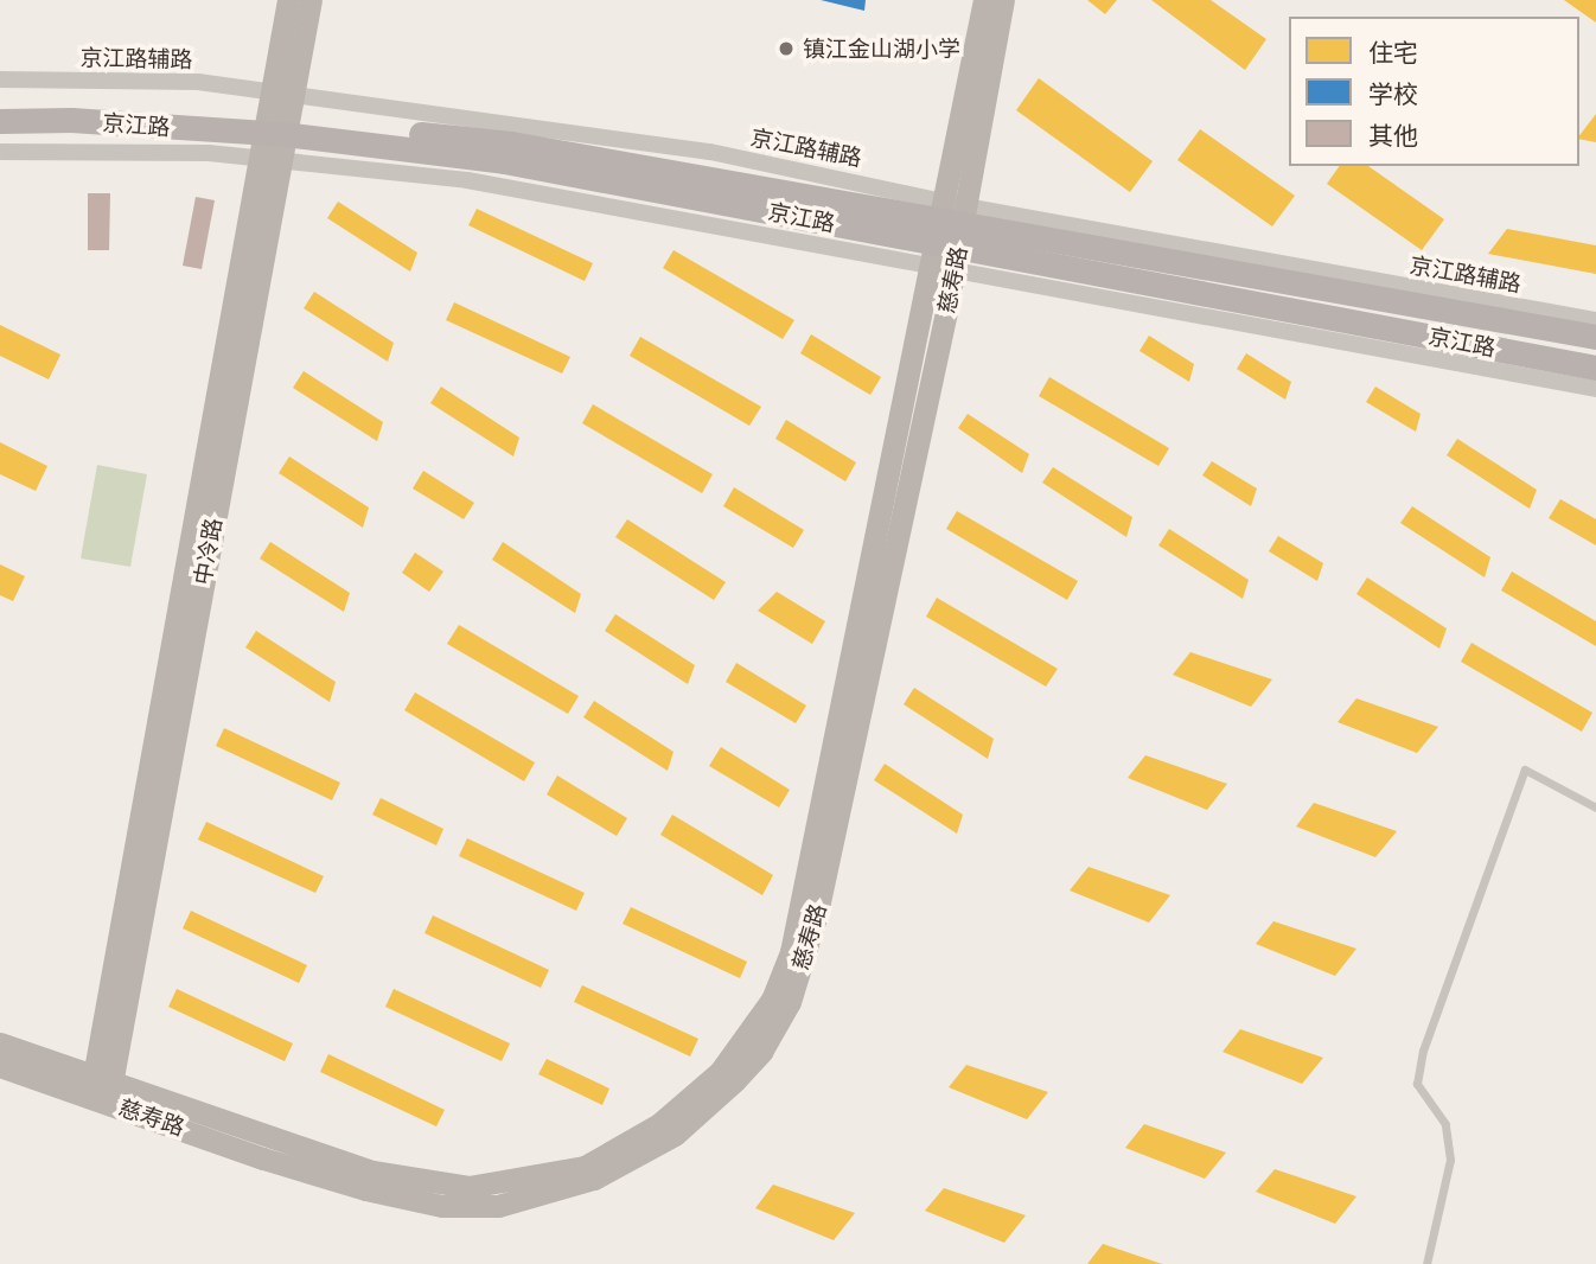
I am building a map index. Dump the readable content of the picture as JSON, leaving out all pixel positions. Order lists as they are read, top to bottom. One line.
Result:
{"streets":{"main road":["京江路"],"street":["京江路辅路","慈寿路","中冷路"]},"crossings":[["京江路辅路","京江路"],["京江路辅路","慈寿路"],["京江路辅路","中冷路"],["京江路","慈寿路"],["京江路","中冷路"],["慈寿路","中冷路"]],"places":["镇江金山湖小学"],"legend":["住宅","学校","其他"]}
